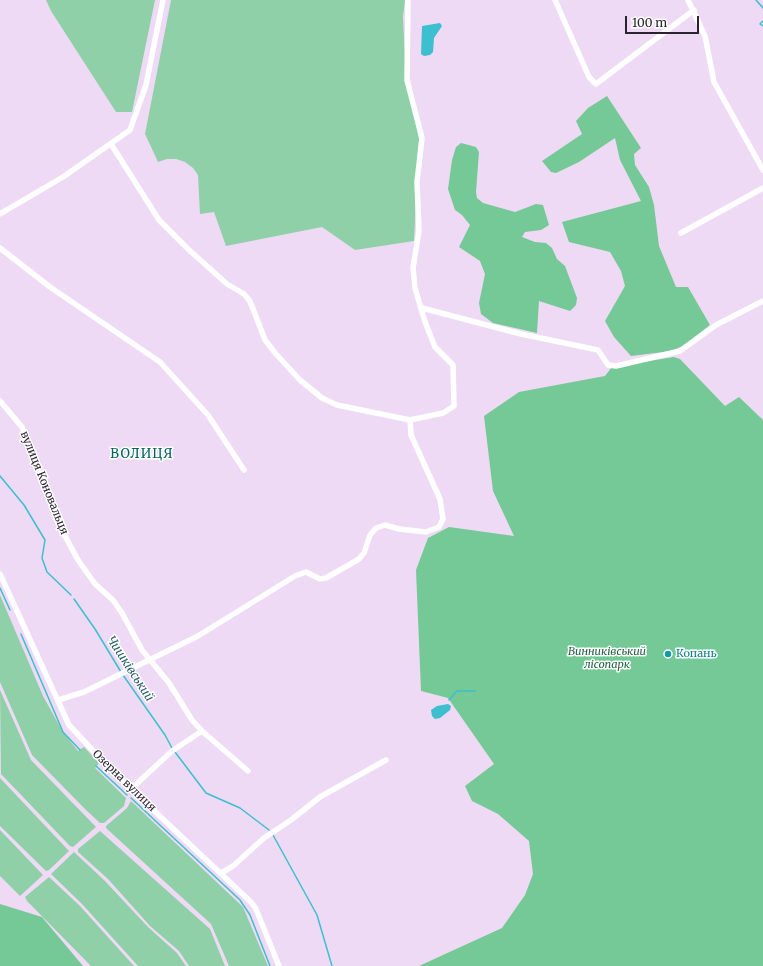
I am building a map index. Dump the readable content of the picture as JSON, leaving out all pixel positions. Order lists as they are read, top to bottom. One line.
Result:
{"streets":{"street":["вулиця Коновальця","Озерна вулиця"]},"districts":["ВОЛИЦЯ"],"water":["Чишківський"],"parks":["Винниківський лісопарк"],"places":["Копань"],"scale_bar":"100 m"}
